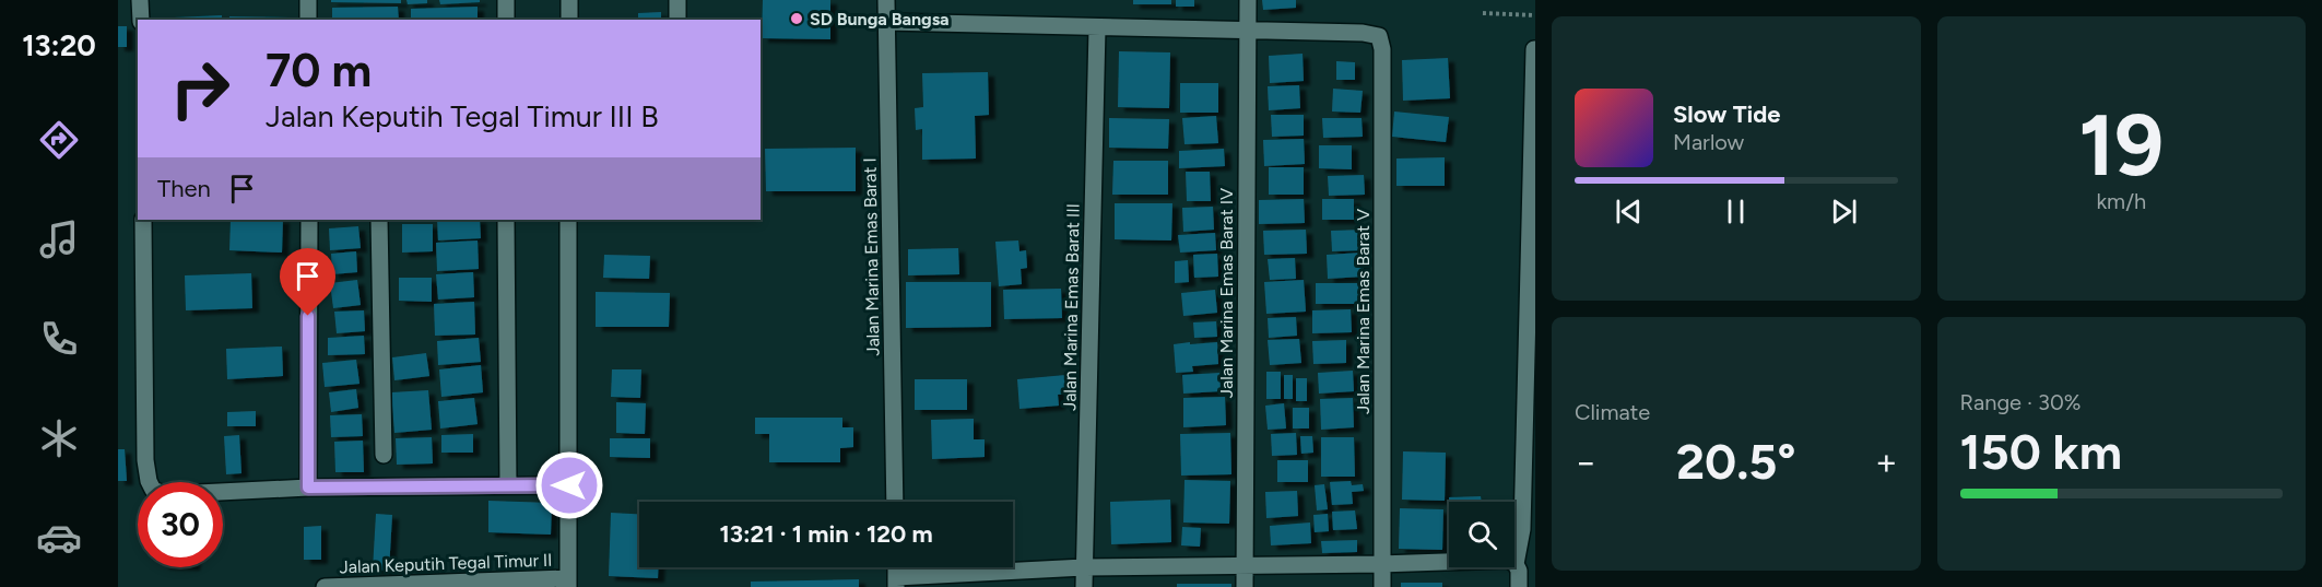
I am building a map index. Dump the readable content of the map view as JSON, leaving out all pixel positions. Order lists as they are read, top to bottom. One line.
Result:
{"streets":{"street":["Jalan Marina Emas Barat I","Jalan Marina Emas Barat IV","Jalan Marina Emas Barat III","Jalan Marina Emas Barat V","Jalan Keputih Tegal Timur II"]},"crossings":[["Jalan Marina Emas Barat IV","Jalan Marina Emas Barat V"]],"places":["SD Bunga Bangsa"],"page":{"tabs":"13:20","tile":[["19","km/h"],"Climate",["Range · 30%","150 km"]],"turn":["70 m","Jalan Keputih Tegal Timur III B"],"song":["Slow Tide","Marlow"],"then":"Then","heat":["−","20.5°","+"],"limit":"30","trip":"13:21 · 1 min · 120 m"}}
